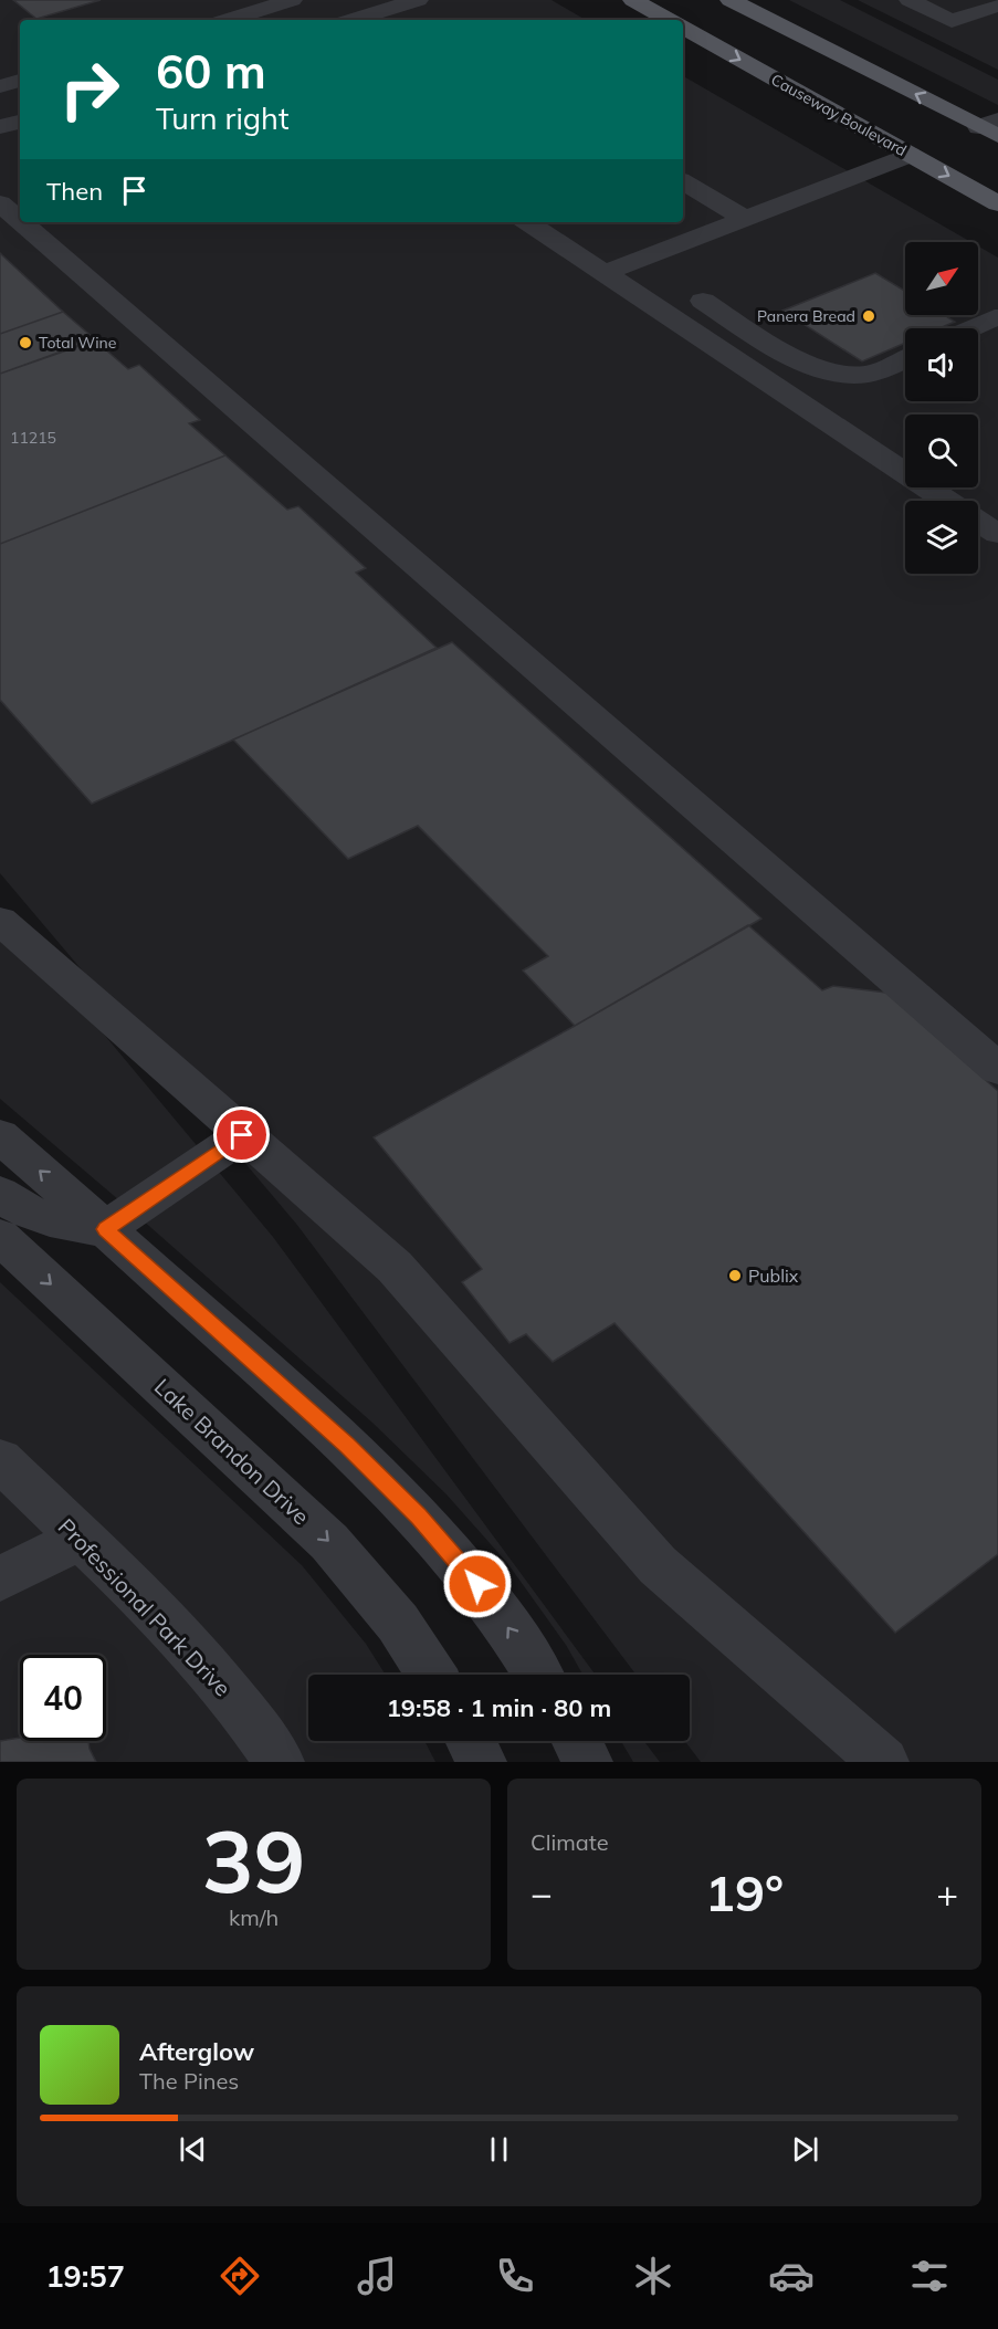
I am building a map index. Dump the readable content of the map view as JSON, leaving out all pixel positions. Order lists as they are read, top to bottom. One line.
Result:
{"streets":{"main road":["Causeway Boulevard"],"street":["Lake Brandon Drive","Professional Park Drive"]},"places":["Panera Bread","Total Wine","Publix"],"house_numbers":["11215"],"north":"top right","page":{"turn":["60 m","Turn right"],"then":"Then","limit":"40","trip":"19:58 · 1 min · 80 m","tile":[["39","km/h"],"Climate"],"heat":["−","19°","+"],"song":["Afterglow","The Pines"],"tabs":"19:57"}}
